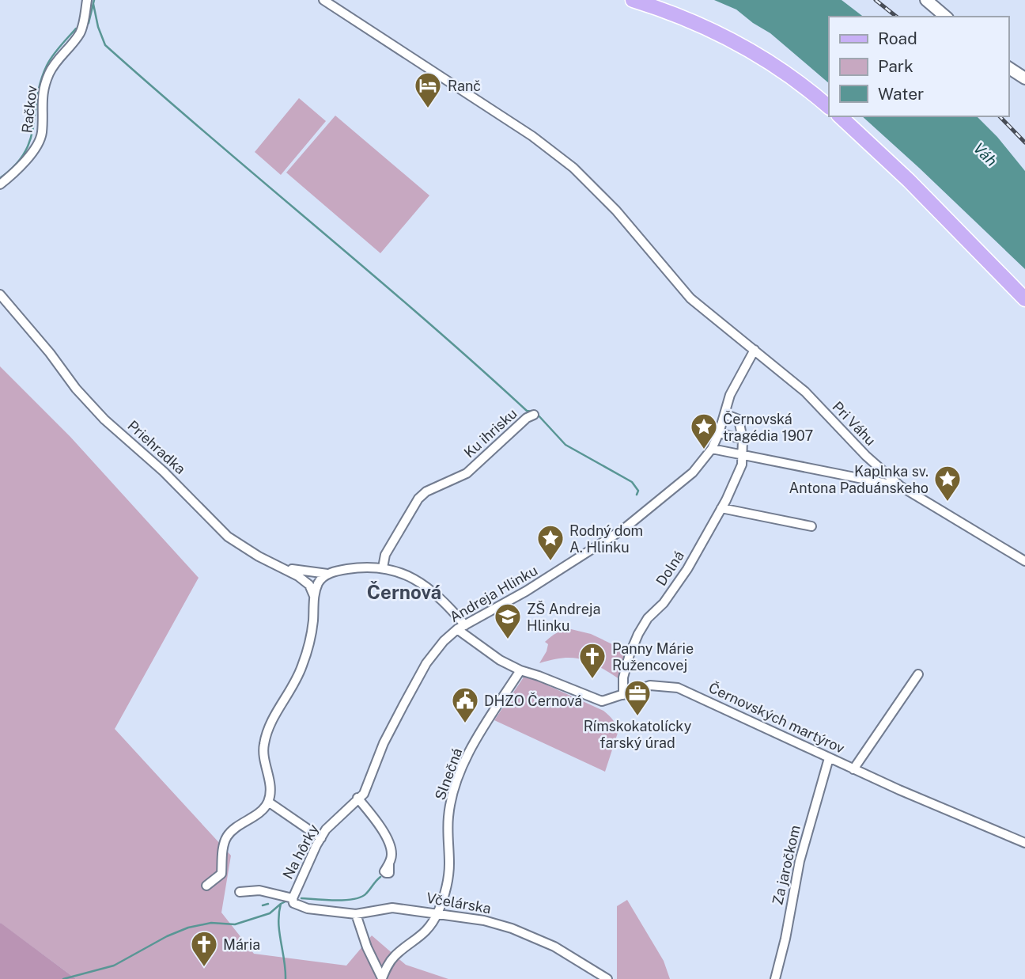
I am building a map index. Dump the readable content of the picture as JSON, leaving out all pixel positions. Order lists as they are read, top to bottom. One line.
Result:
{"streets":{"street":["Račkov","Pri Váhu","Ku ihrisku","Priehradka","Dolná","Andreja Hlinku","Černovských martýrov","Slnečná","Na hôrky","Za jaročkom","Včelárska"]},"crossings":[["Pri Váhu","Andreja Hlinku"],["Ku ihrisku","Černovských martýrov"],["Dolná","Černovských martýrov"],["Andreja Hlinku","Černovských martýrov"],["Andreja Hlinku","Na hôrky"],["Černovských martýrov","Slnečná"],["Černovských martýrov","Za jaročkom"],["Slnečná","Včelárska"],["Na hôrky","Včelárska"]],"districts":["Černová"],"water":["Váh"],"places":{"hotel":["Ranč"],"place":["Černovská tragédia 1907","Kaplnka sv. Antona Paduánskeho","Rodný dom A. Hlinku"],"school or university":["ZŠ Andreja Hlinku"],"church":["Panny Márie Ružencovej","Mária"],"office":["Rímskokatolícky farský úrad"],"public building":["DHZO Černová"]},"legend":["Road","Park","Water"]}
